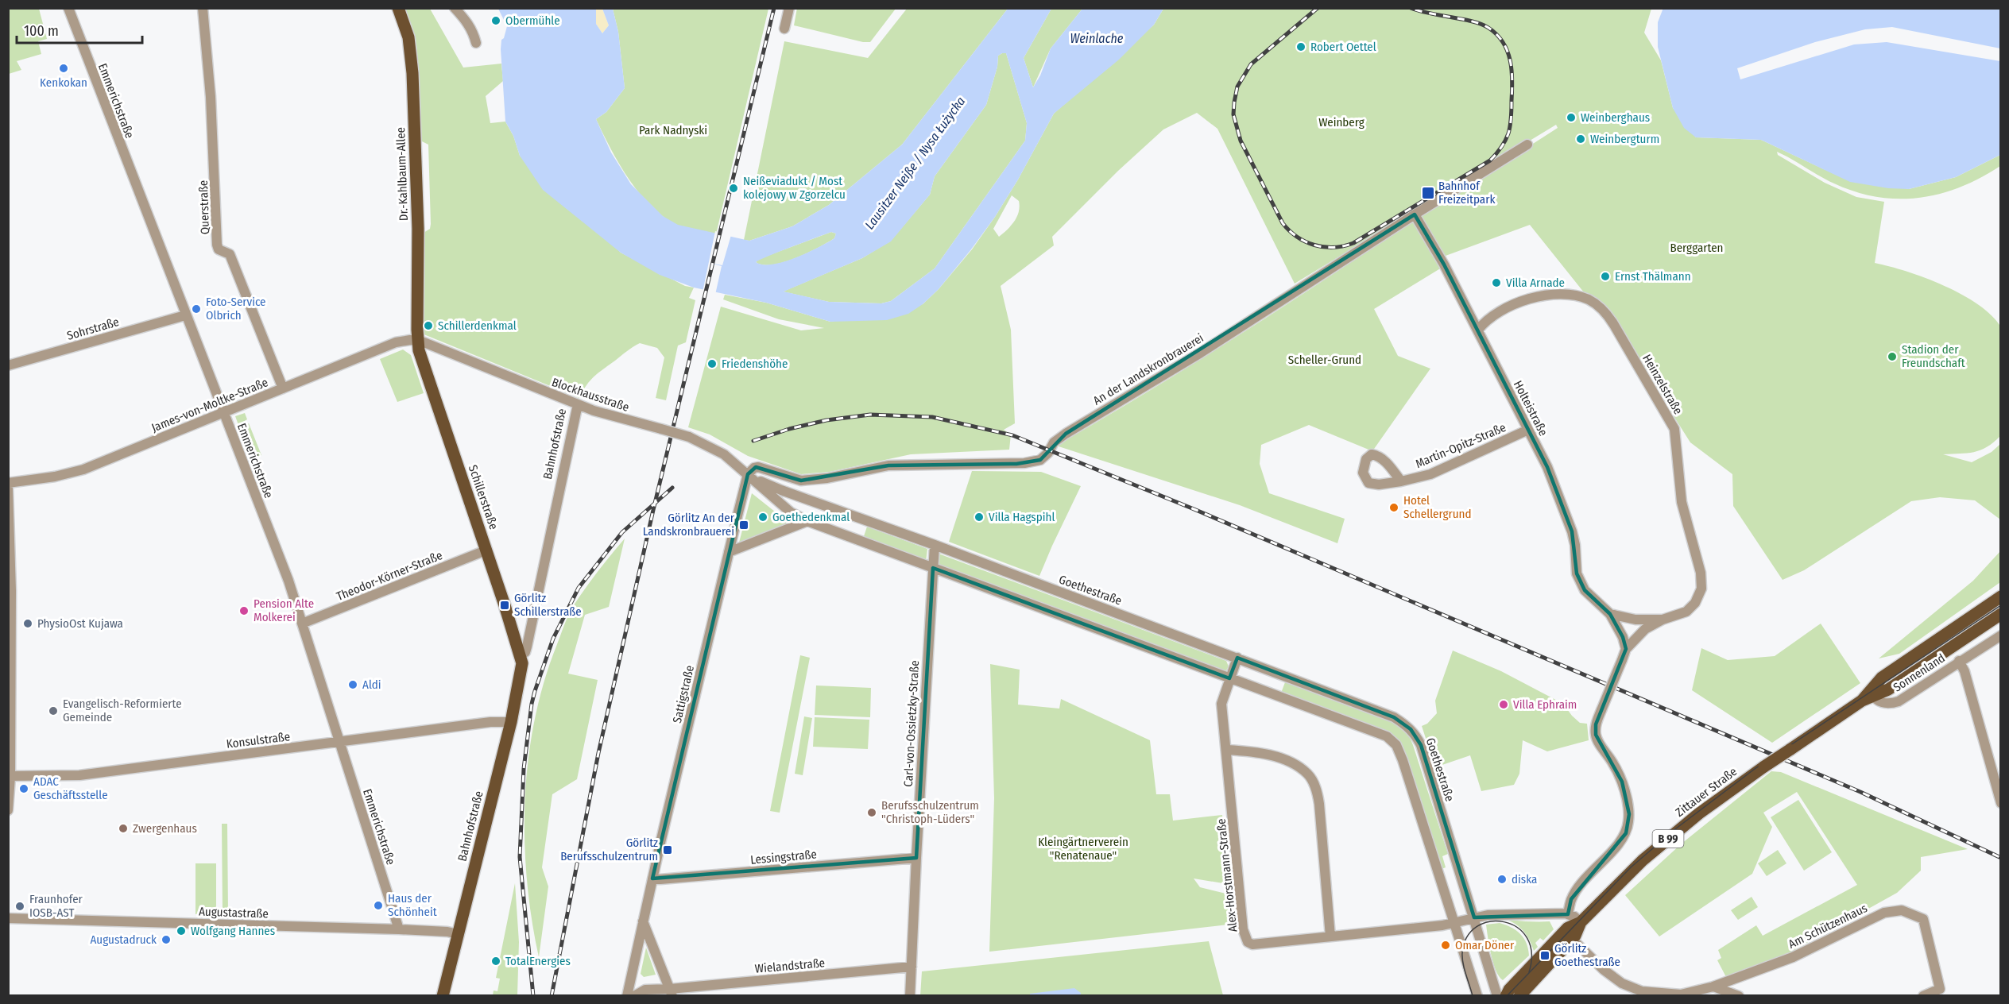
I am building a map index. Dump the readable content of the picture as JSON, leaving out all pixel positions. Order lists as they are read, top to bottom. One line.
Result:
{"streets":{"main road":["Dr.-Kahlbaum-Allee","Bahnhofstraße","Schillerstraße","Zittauer Straße","B 99"],"street":["Emmerichstraße","Querstraße","Sohrstraße","An der Landskronbrauerei","Heinzelstraße","Blockhausstraße","James-von-Moltke-Straße","Holteistraße","Martin-Opitz-Straße","Theodor-Körner-Straße","Goethestraße","Sonnenland","Sattigstraße","Carl-von-Ossietzky-Straße","Konsulstraße","Lessingstraße","Alex-Horstmann-Straße","Augustastraße","Am Schützenhaus","Wielandstraße"]},"crossings":[["Emmerichstraße","Sohrstraße"],["Emmerichstraße","James-von-Moltke-Straße"],["Emmerichstraße","Theodor-Körner-Straße"],["Emmerichstraße","Konsulstraße"],["Emmerichstraße","Augustastraße"],["Dr.-Kahlbaum-Allee","Blockhausstraße"],["Dr.-Kahlbaum-Allee","James-von-Moltke-Straße"],["Dr.-Kahlbaum-Allee","Schillerstraße"],["Querstraße","James-von-Moltke-Straße"],["An der Landskronbrauerei","Blockhausstraße"],["An der Landskronbrauerei","Holteistraße"],["An der Landskronbrauerei","Goethestraße"],["An der Landskronbrauerei","Sattigstraße"],["Heinzelstraße","Holteistraße"],["Blockhausstraße","James-von-Moltke-Straße"],["Blockhausstraße","Bahnhofstraße"],["Blockhausstraße","Schillerstraße"],["Blockhausstraße","Goethestraße"],["Blockhausstraße","Sattigstraße"],["James-von-Moltke-Straße","Schillerstraße"],["Holteistraße","Martin-Opitz-Straße"],["Bahnhofstraße","Schillerstraße"],["Bahnhofstraße","Konsulstraße"],["Bahnhofstraße","Augustastraße"],["Schillerstraße","Theodor-Körner-Straße"],["Goethestraße","Sattigstraße"],["Sonnenland","Zittauer Straße"],["Sattigstraße","Lessingstraße"],["Carl-von-Ossietzky-Straße","Lessingstraße"],["Carl-von-Ossietzky-Straße","Wielandstraße"],["Zittauer Straße","Am Schützenhaus"]],"water":["Weinlache","Lausitzer Neiße / Nysa Łużycka"],"parks":["Weinberg","Park Nadnyski","Berggarten","Scheller-Grund","Kleingärtnerverein \"Renatenaue\""],"places":{"other":["Obermühle","Robert Oettel","Kenkokan","Weinberghaus","Weinbergturm","Neißeviadukt / Most kolejowy w Zgorzelcu","Ernst Thälmann","Villa Arnade","Foto-Service Olbrich","Schillerdenkmal","Stadion der Freundschaft","Friedenshöhe","Hotel Schellergrund","Goethedenkmal","Villa Hagspihl","Pension Alte Molkerei","PhysioOst Kujawa","Aldi","Villa Ephraim","Evangelisch-Reformierte Gemeinde","ADAC Geschäftsstelle","Berufsschulzentrum \"Christoph-Lüders\"","Zwergenhaus","diska","Haus der Schönheit","Fraunhofer IOSB-AST","Wolfgang Hannes","Augustadruck","Omar Döner","TotalEnergies"],"transit":["Bahnhof Freizeitpark","Görlitz An der Landskronbrauerei","Görlitz Schillerstraße","Görlitz Berufsschulzentrum","Görlitz Goethestraße"]},"scale_bar":"100 m"}
